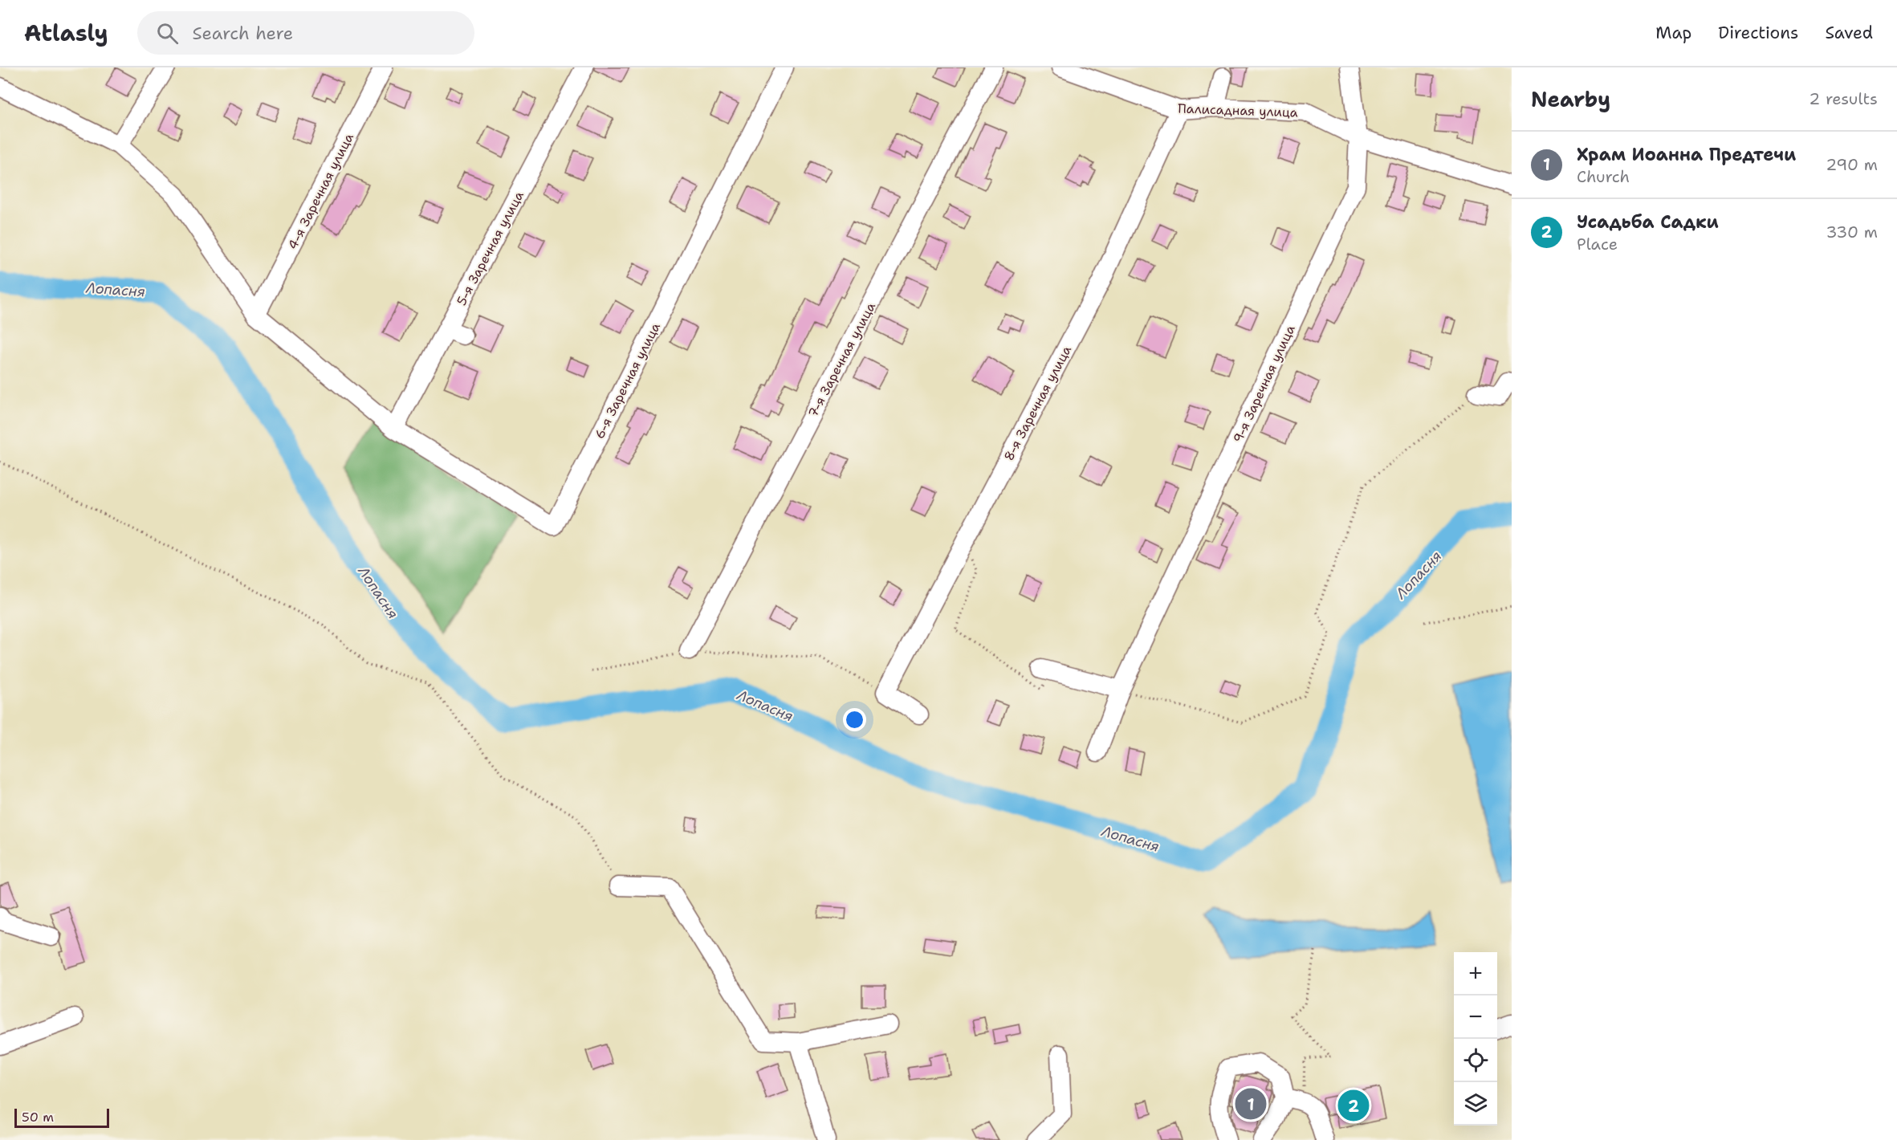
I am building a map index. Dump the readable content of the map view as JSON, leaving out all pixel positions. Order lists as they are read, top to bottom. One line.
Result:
{"streets":{"street":["Палисадная улица","4-я Заречная улица","5-я Заречная улица","7-я Заречная улица","6-я Заречная улица","9-я Заречная улица","8-я Заречная улица"]},"crossings":[["Палисадная улица","9-я Заречная улица"],["Палисадная улица","8-я Заречная улица"],["5-я Заречная улица","6-я Заречная улица"]],"water":["Лопасня"],"scale_bar":"50 m","page":{"header":"Atlasly","search":"Search here","nav":["Map","Directions","Saved"],"heading":["Nearby","2 results"],"list":[{"mark":"1","name":"Храм Иоанна Предтечи","note":"Church","value":"290 m"},{"mark":"2","name":"Усадьба Садки","note":"Place","value":"330 m"}],"map_buttons":["+","−"],"pins":["1","2"],"scale":"50 m"}}
